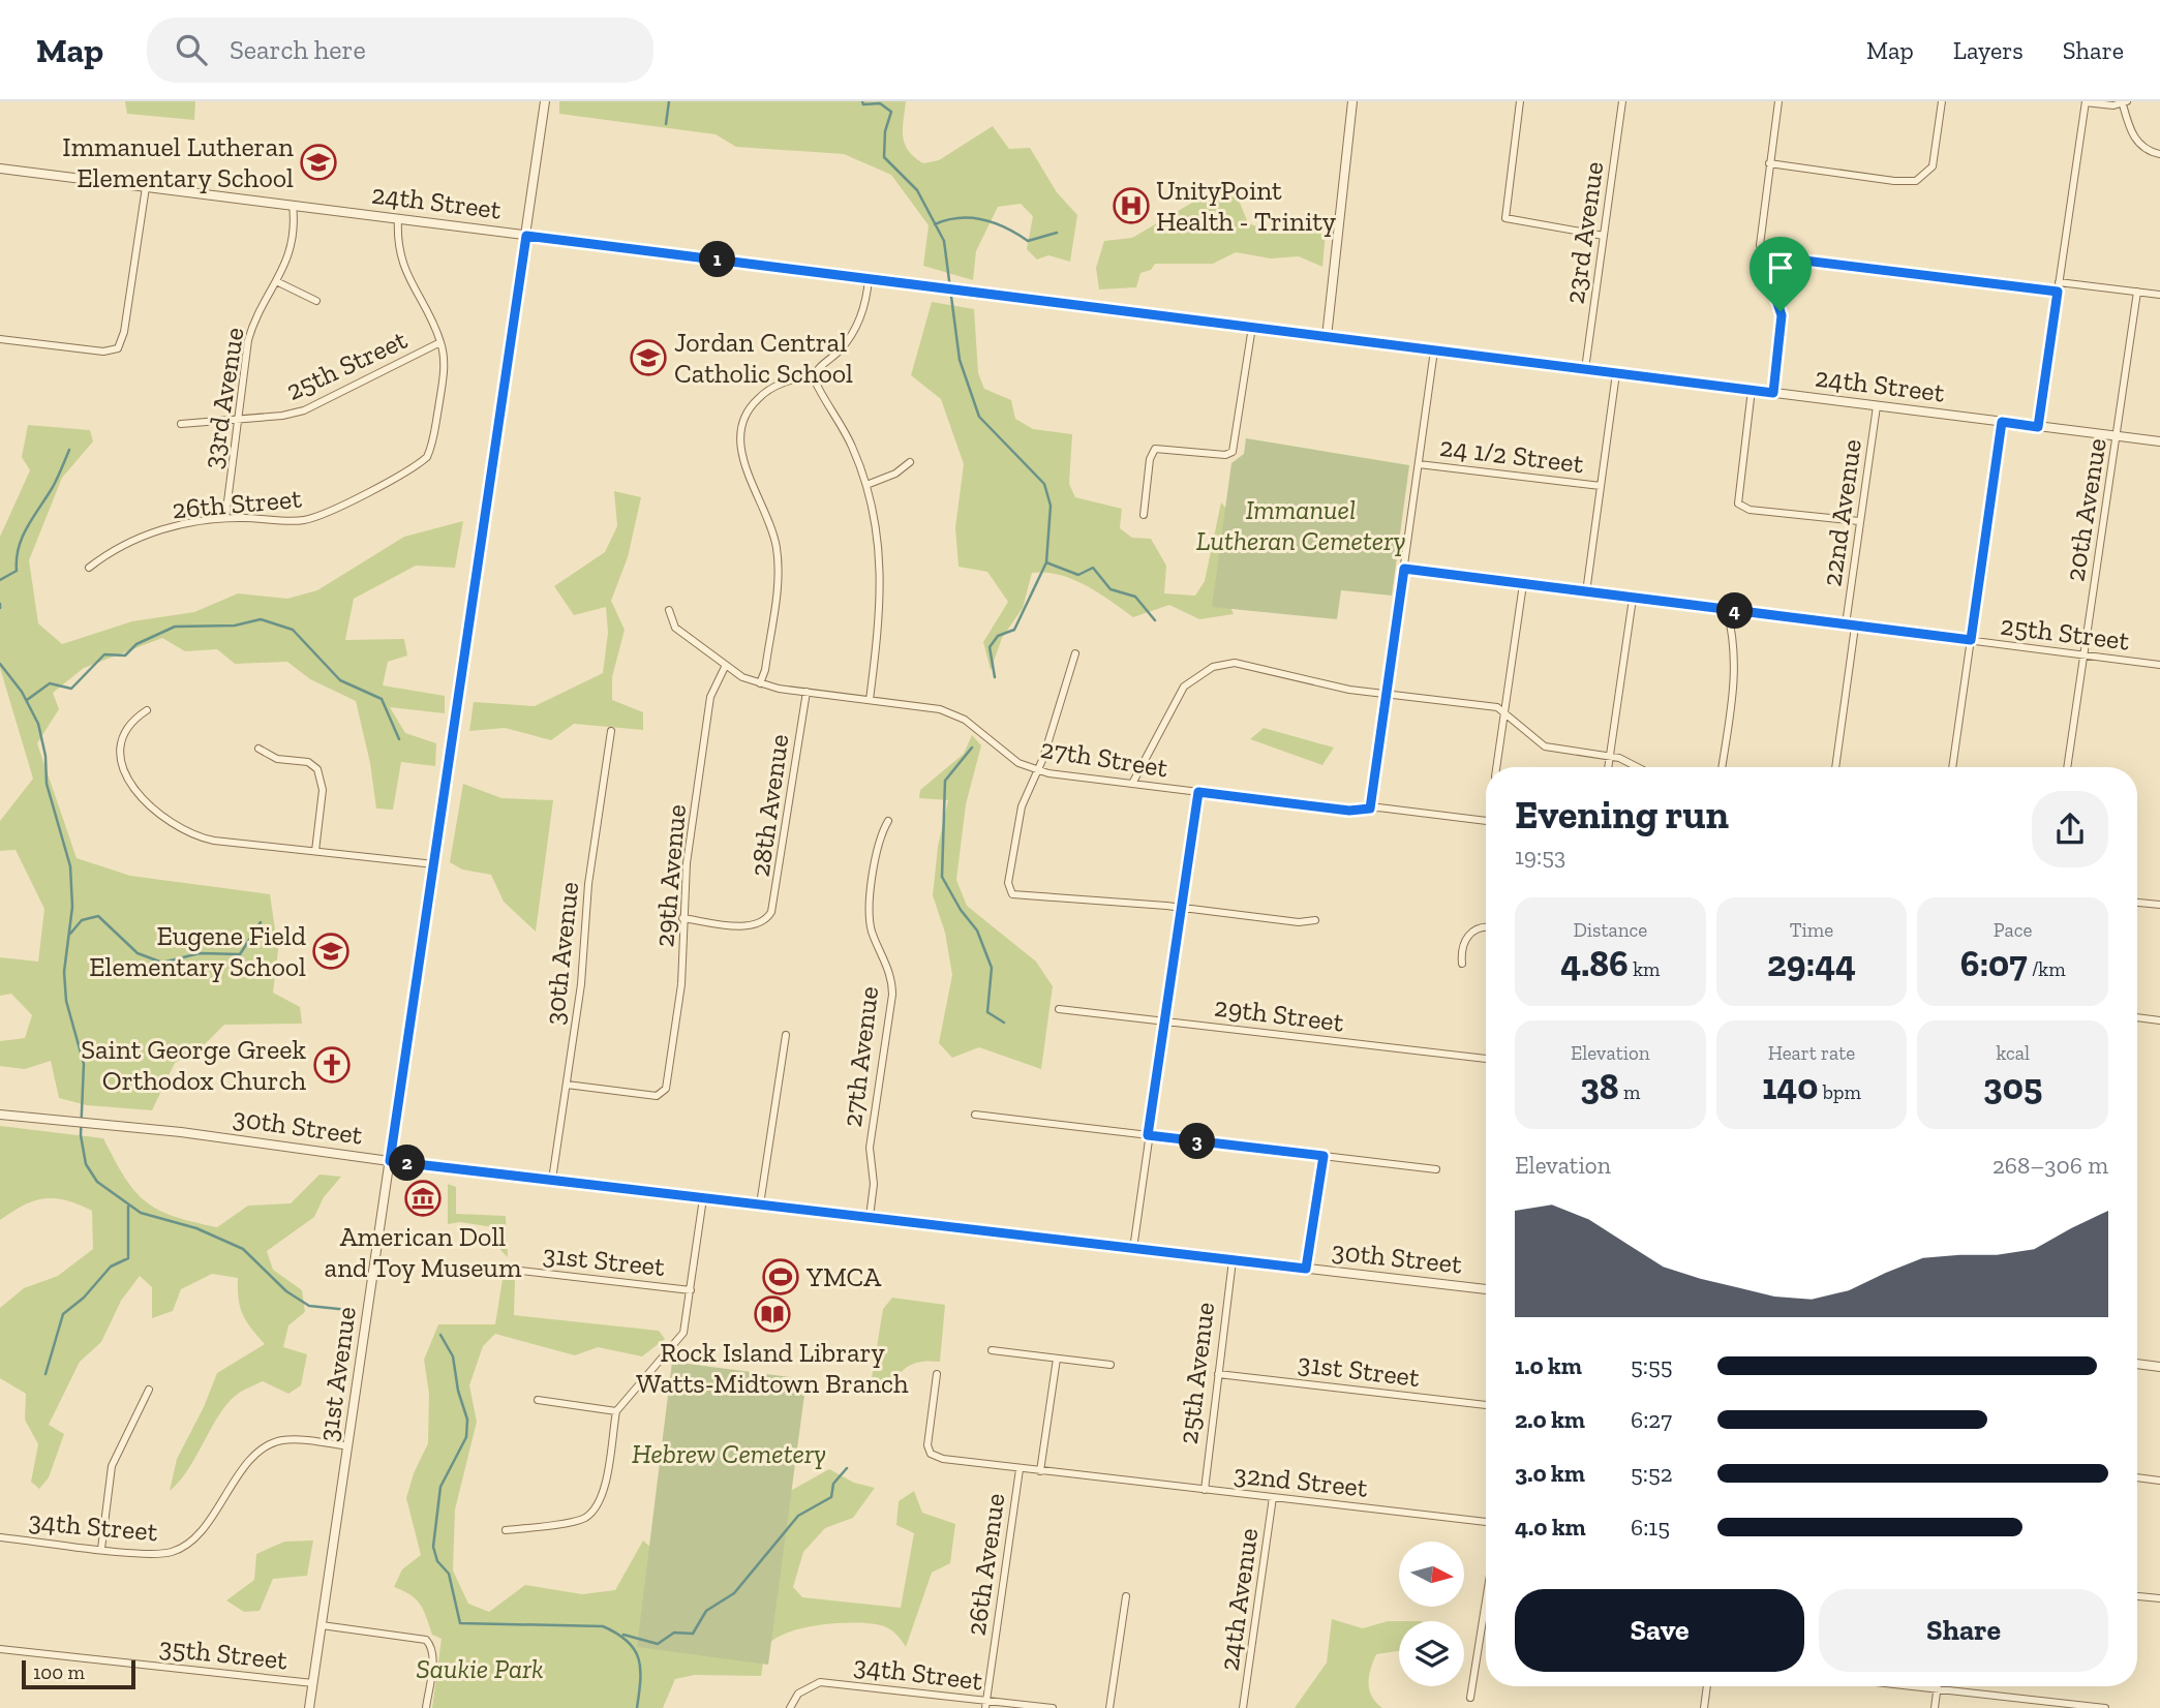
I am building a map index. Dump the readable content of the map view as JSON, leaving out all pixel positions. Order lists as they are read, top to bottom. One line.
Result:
{"streets":{"street":["24th Street","23rd Avenue","25th Street","33rd Avenue","24 1/2 Street","26th Street","20th Avenue","22nd Avenue","27th Street","28th Avenue","29th Avenue","30th Avenue","29th Street","27th Avenue","30th Street","31st Street","25th Avenue","31st Avenue","32nd Street","34th Street","26th Avenue","24th Avenue","35th Street"]},"crossings":[["24th Street","23rd Avenue"],["24th Street","33rd Avenue"],["24th Street","20th Avenue"],["24th Street","22nd Avenue"],["24th Street","31st Avenue"],["25th Street","33rd Avenue"],["25th Street","26th Street"],["25th Street","20th Avenue"],["25th Street","22nd Avenue"],["33rd Avenue","26th Street"],["27th Street","28th Avenue"],["27th Street","29th Avenue"],["28th Avenue","29th Avenue"],["29th Avenue","30th Avenue"],["30th Avenue","30th Street"],["27th Avenue","30th Street"],["30th Street","25th Avenue"],["30th Street","31st Avenue"],["31st Street","25th Avenue"],["25th Avenue","32nd Street"],["31st Avenue","34th Street"],["31st Avenue","35th Street"],["32nd Street","26th Avenue"],["32nd Street","24th Avenue"],["34th Street","26th Avenue"]],"parks":["Immanuel Lutheran Cemetery","Hebrew Cemetery","Saukie Park"],"places":{"school or university":["Immanuel Lutheran Elementary School","Jordan Central Catholic School","Eugene Field Elementary School"],"hospital":["UnityPoint Health - Trinity"],"church":["Saint George Greek Orthodox Church"],"museum":["American Doll and Toy Museum"],"sports":["YMCA"],"library":["Rock Island Library Watts-Midtown Branch"]},"scale_bar":"100 m","north":"right","page":{"header":"Map","search":"Search here","nav":["Map","Layers","Share"],"pins":["1","4","3","2"],"heading":["Evening run","19:53"],"stats":[["Distance","4.86 km"],["Time","29:44"],["Pace","6:07 /km"],["Elevation","38 m"],["Heart rate","140 bpm"],["kcal","305"]],"chart":["Elevation","268–306 m"],"list":[{"name":"1.0 km","note":"5:55"},{"name":"2.0 km","note":"6:27"},{"name":"3.0 km","note":"5:52"},{"name":"4.0 km","note":"6:15"}],"buttons":["Save","Share"],"scale":"100 m"}}
